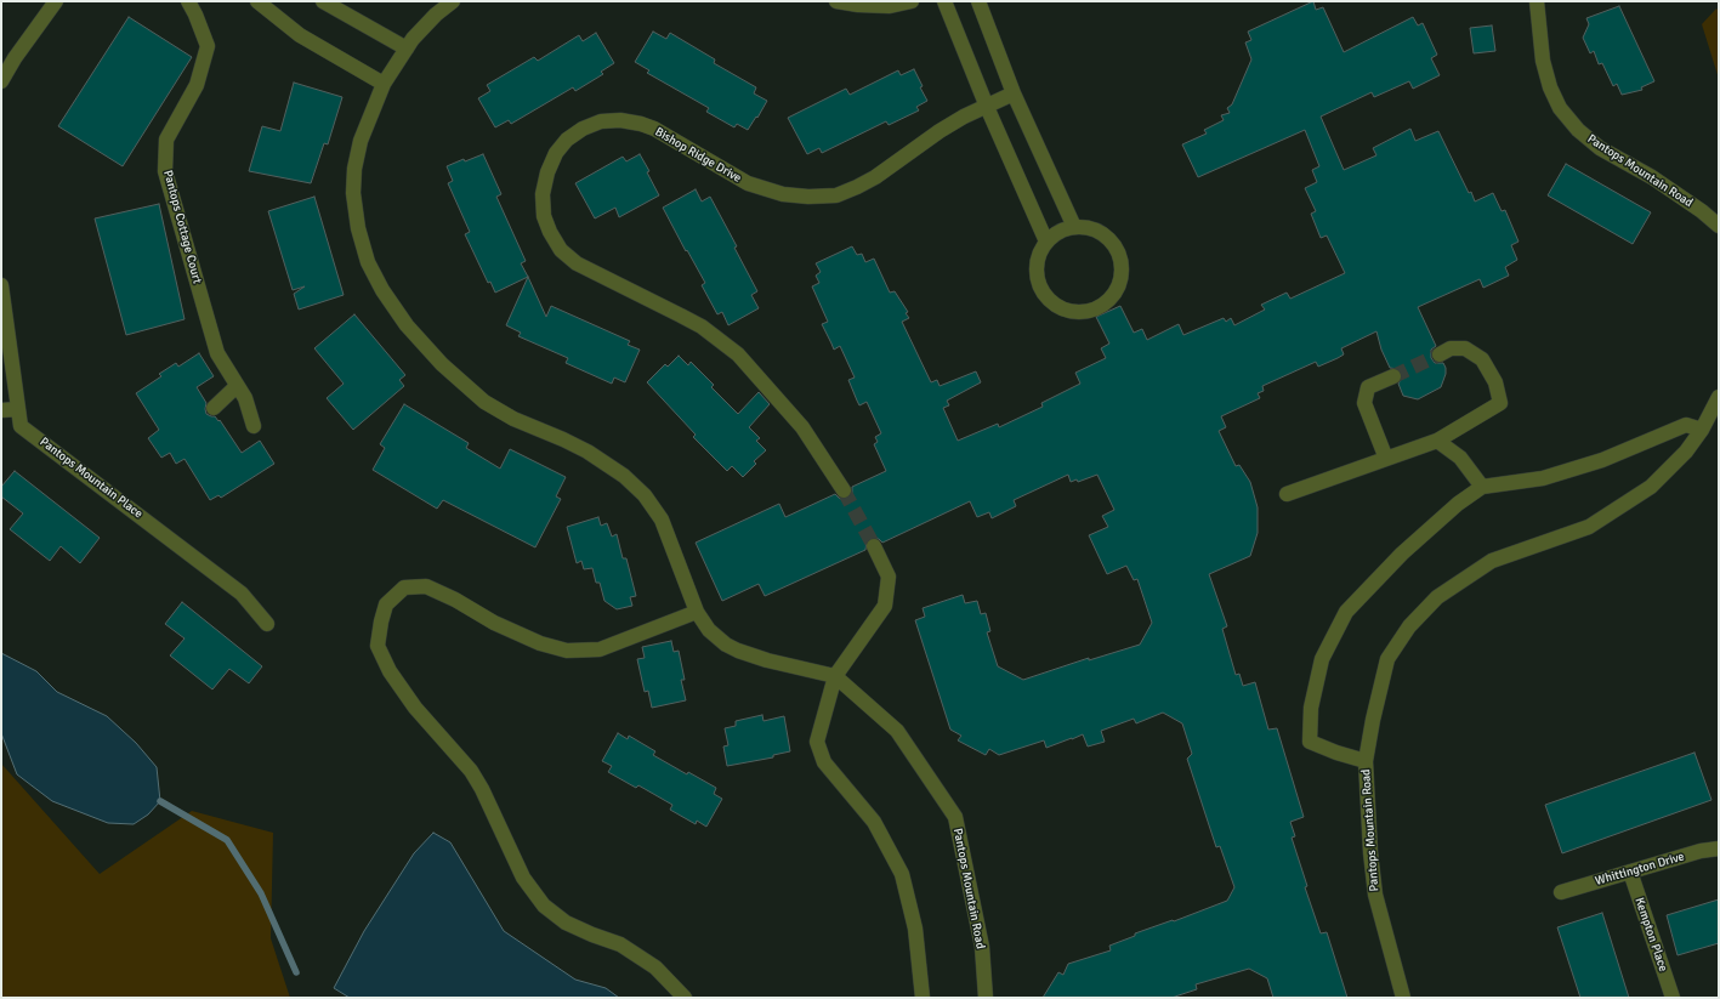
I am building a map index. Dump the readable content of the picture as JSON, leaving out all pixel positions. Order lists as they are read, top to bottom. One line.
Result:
{"streets":{"street":["Bishop Ridge Drive","Pantops Mountain Road","Pantops Cottage Court","Pantops Mountain Place","Whittington Drive","Kempton Place"]},"crossings":[["Whittington Drive","Kempton Place"]]}
